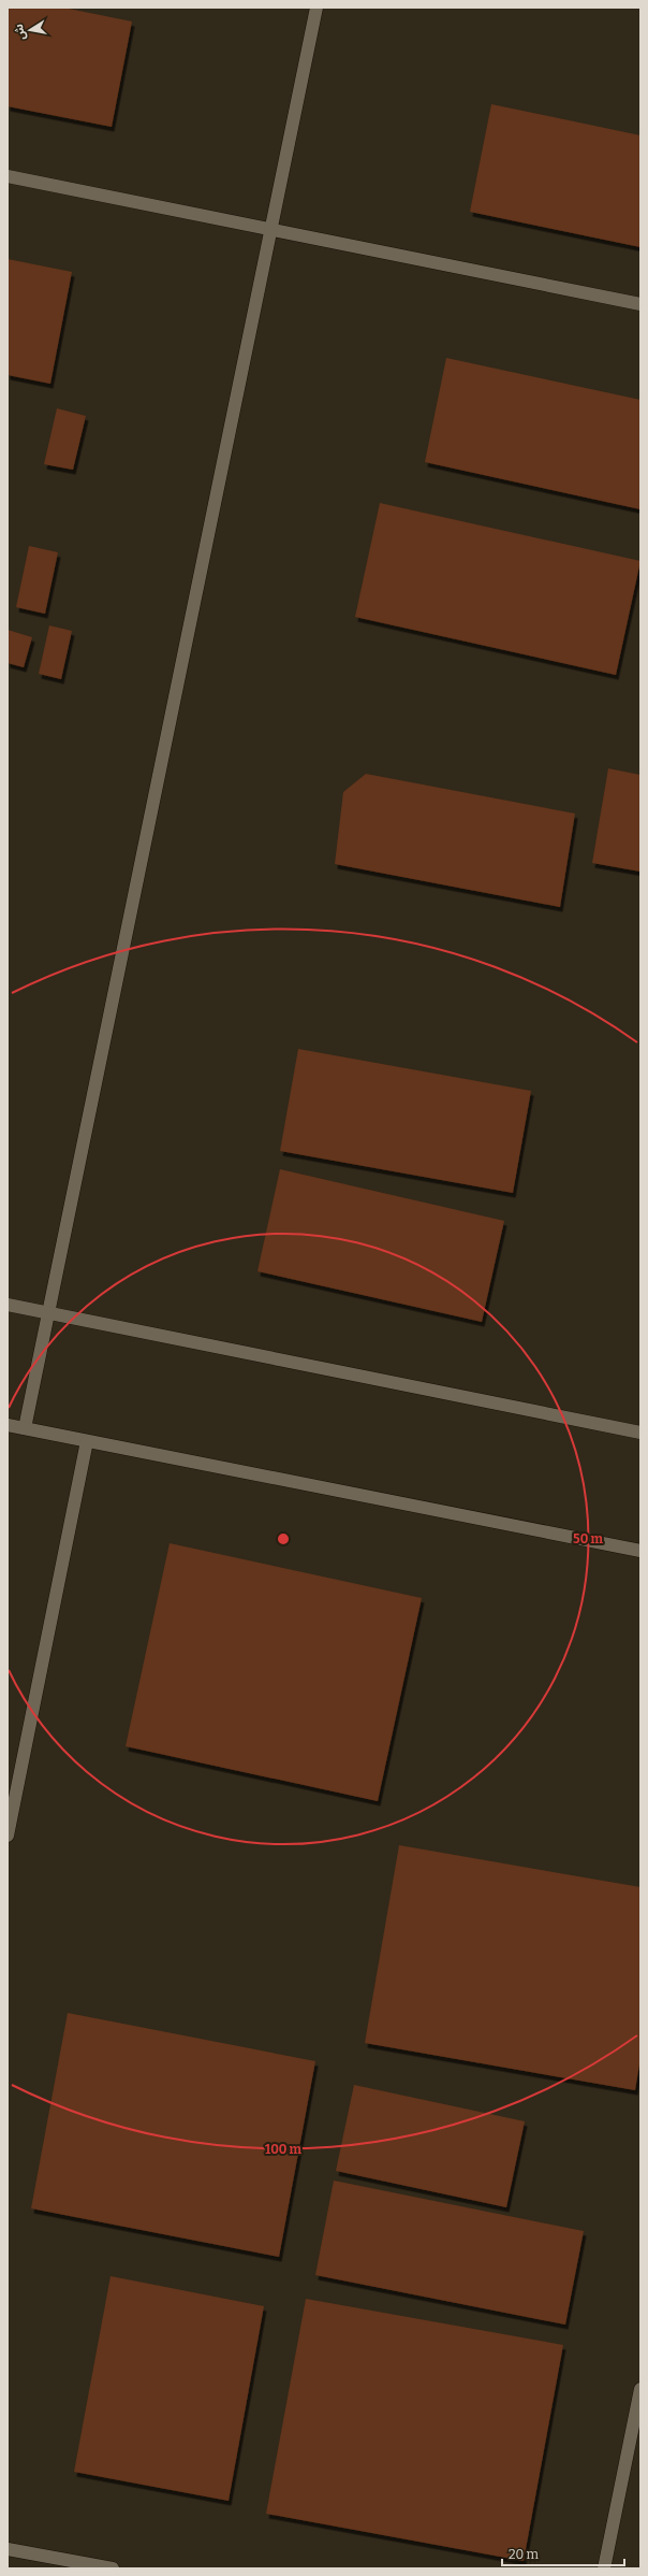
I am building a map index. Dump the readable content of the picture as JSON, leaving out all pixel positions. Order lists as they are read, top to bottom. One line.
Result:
{"scale_bar":"20 m","north":"left","rings":["50 m","100 m"]}
